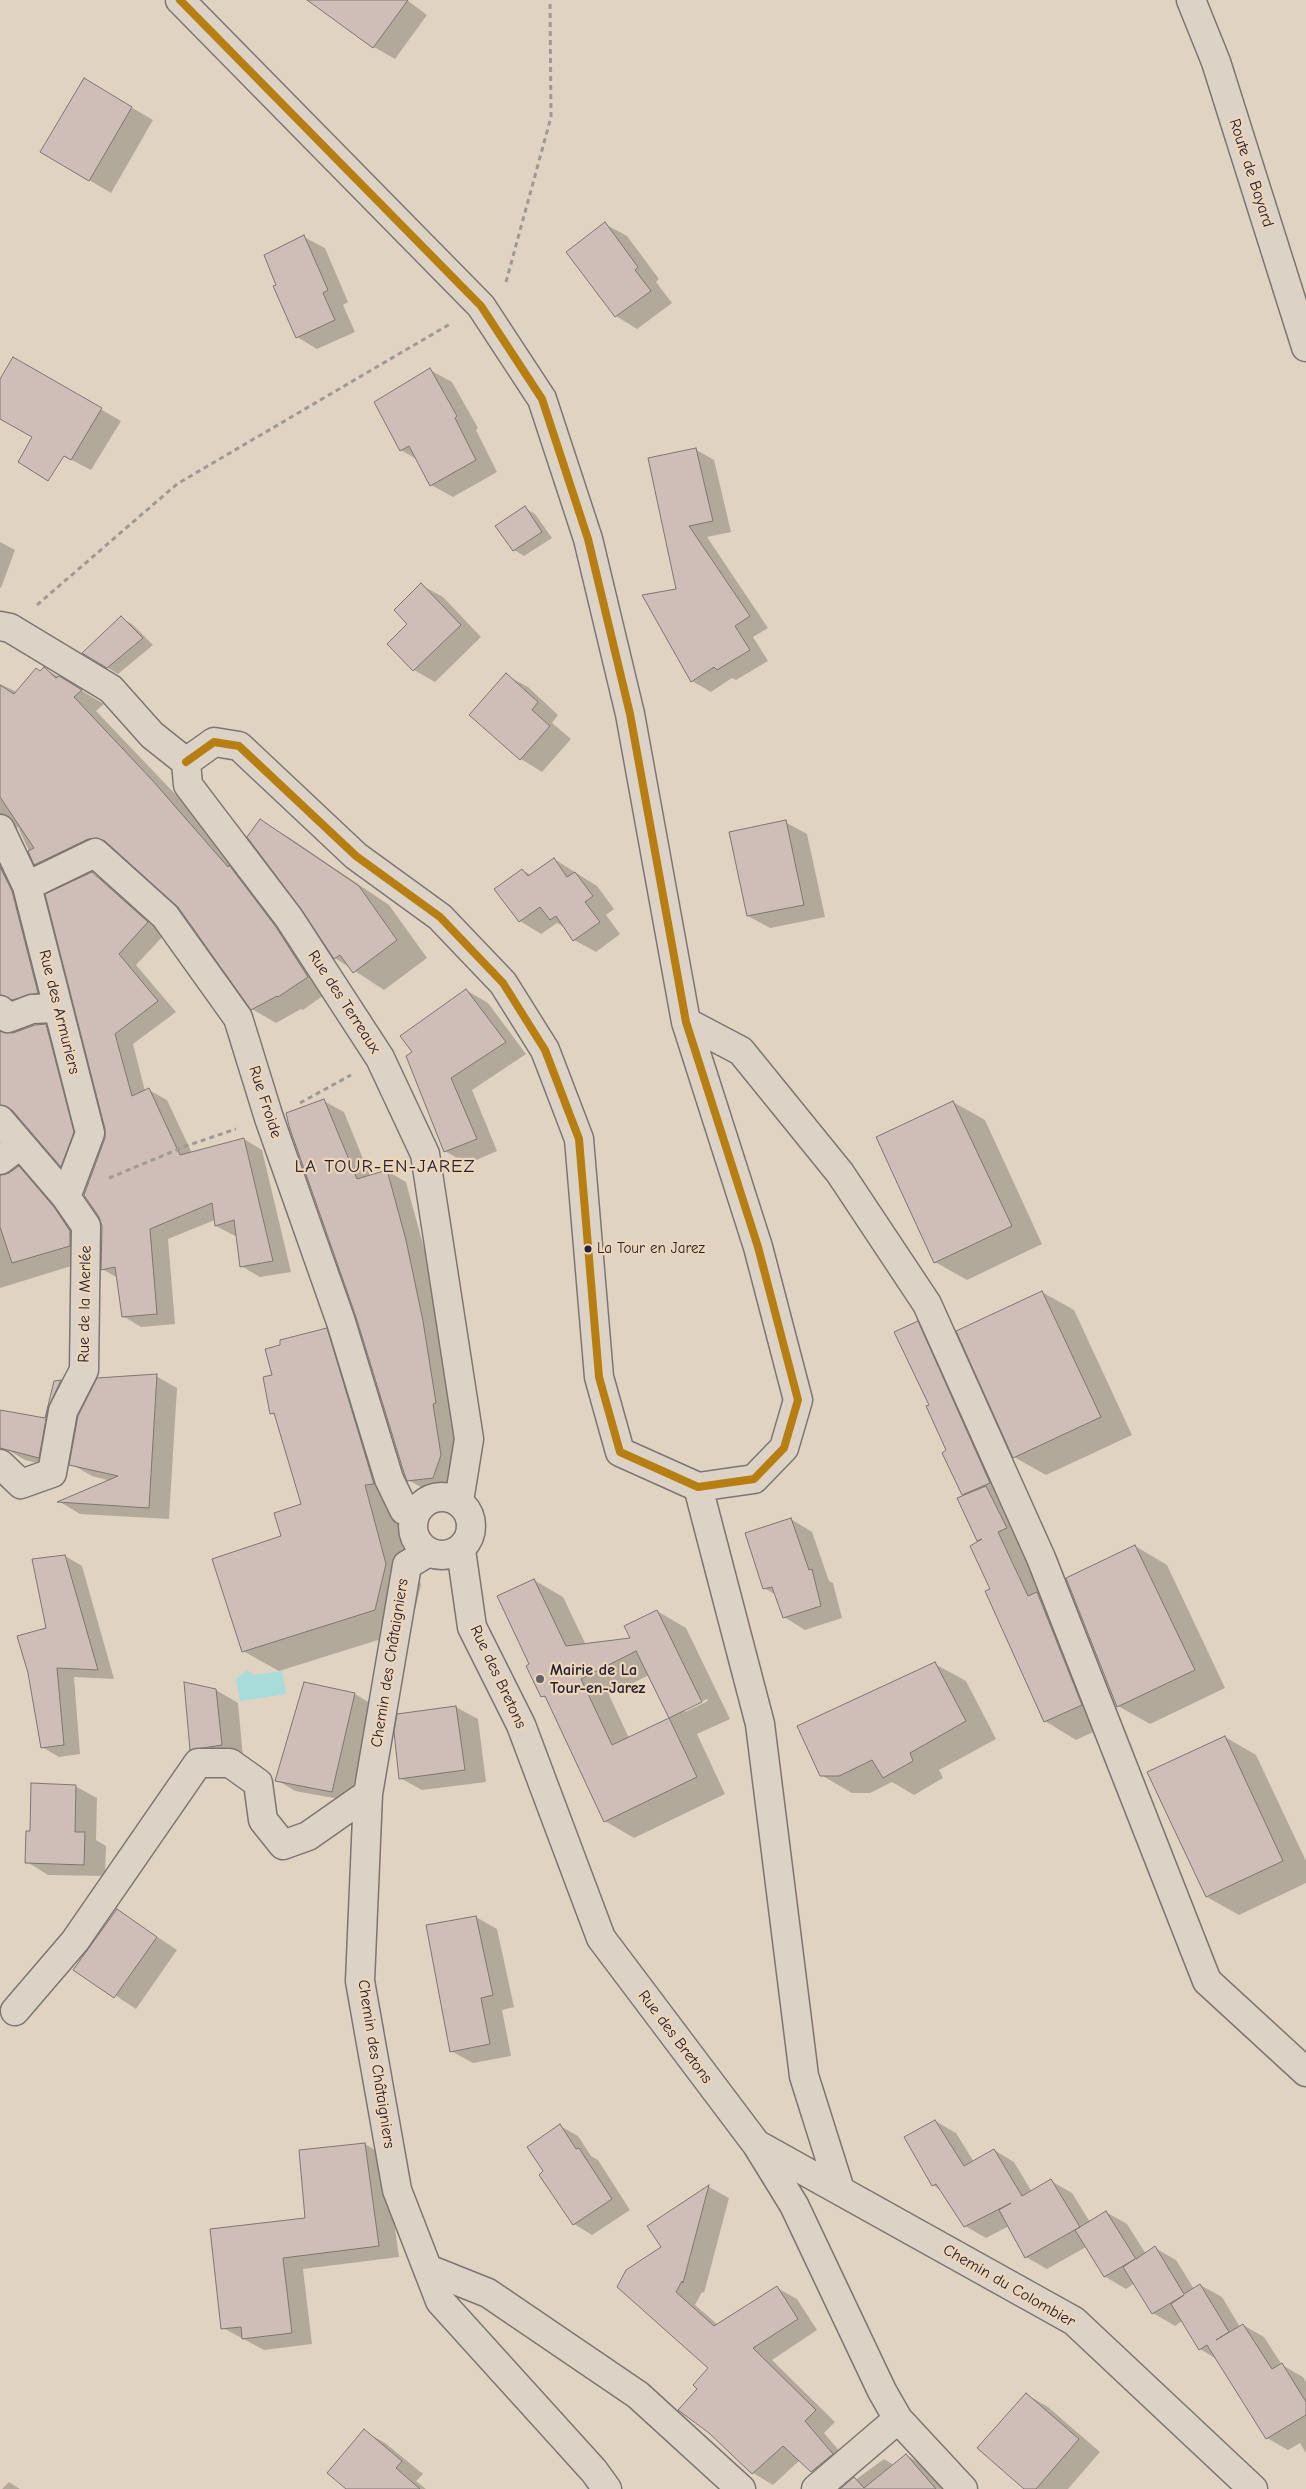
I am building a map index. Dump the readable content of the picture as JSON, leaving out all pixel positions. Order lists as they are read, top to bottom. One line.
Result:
{"streets":{"street":["Route de Bayard","Rue des Terreaux","Rue des Armuriers","Rue Froide","Rue de la Merlée","Chemin des Châtaigniers","Rue des Bretons","Chemin du Colombier"]},"crossings":[["Rue des Terreaux","Rue Froide"],["Rue des Terreaux","Chemin des Châtaigniers"],["Rue des Terreaux","Rue des Bretons"],["Rue des Armuriers","Rue Froide"],["Rue des Armuriers","Rue de la Merlée"],["Rue Froide","Chemin des Châtaigniers"],["Rue Froide","Rue des Bretons"],["Chemin des Châtaigniers","Rue des Bretons"],["Rue des Bretons","Chemin du Colombier"]],"districts":["LA TOUR-EN-JAREZ"],"places":["La Tour en Jarez","Mairie de La Tour-en-Jarez"]}
